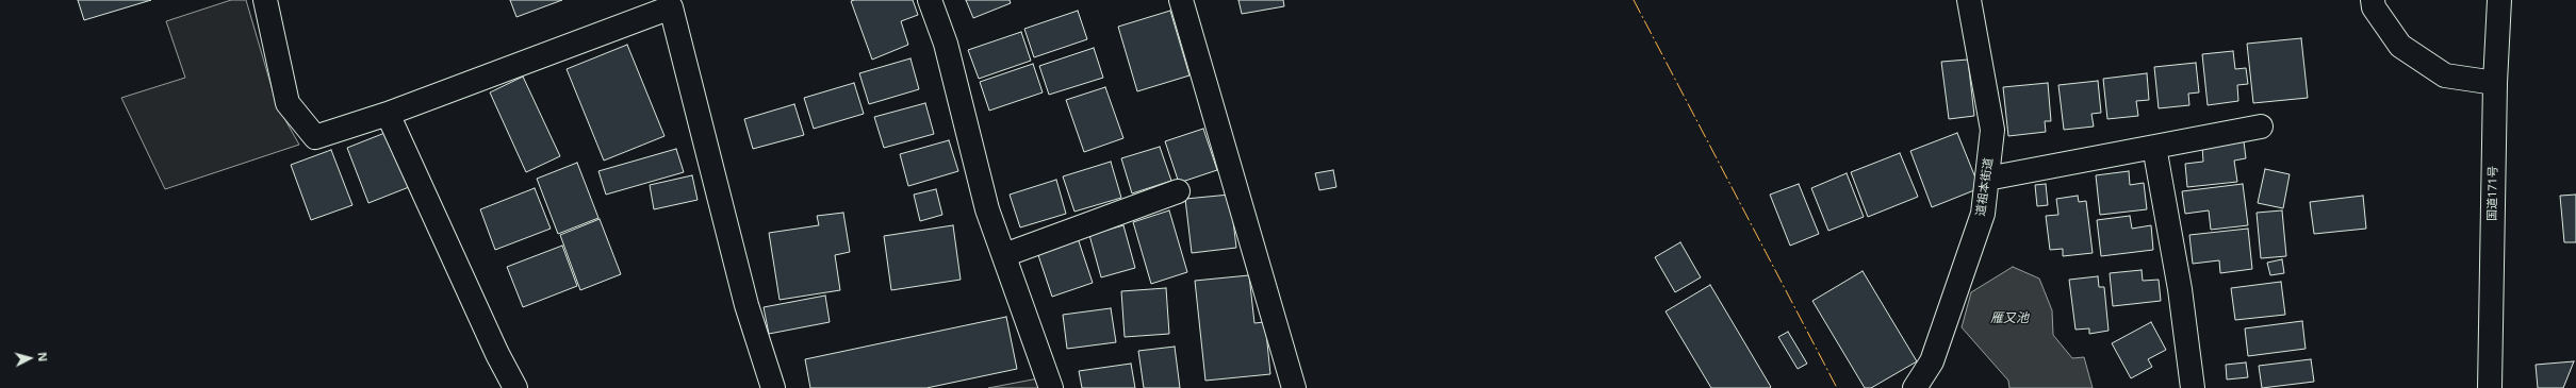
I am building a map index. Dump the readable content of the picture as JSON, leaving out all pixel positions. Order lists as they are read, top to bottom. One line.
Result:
{"streets":{"main road":["道祖本街道","国道171号"]},"water":["雁又池"],"north":"right"}
